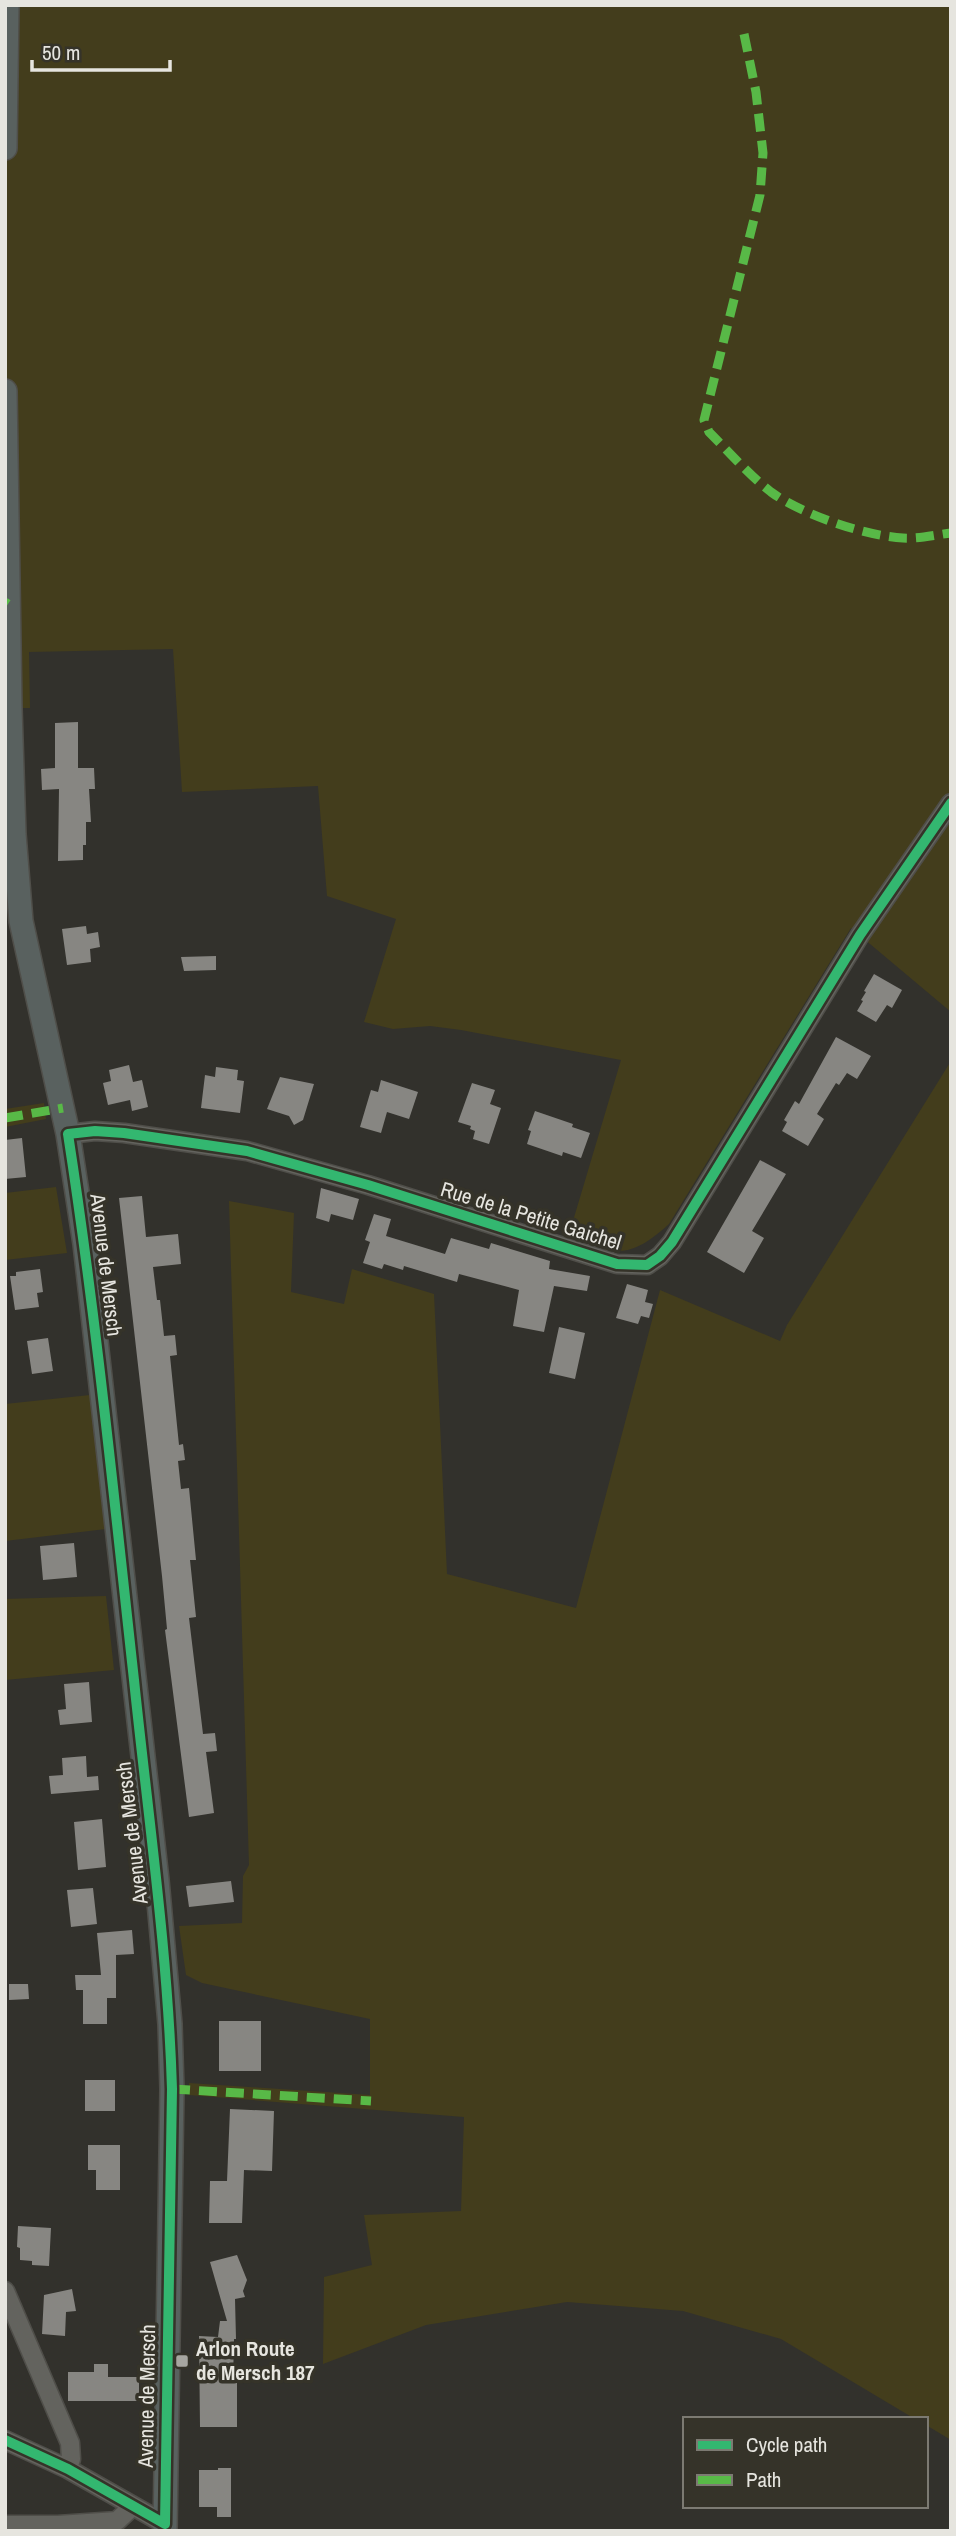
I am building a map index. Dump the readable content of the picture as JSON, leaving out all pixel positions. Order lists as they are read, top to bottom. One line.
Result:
{"streets":{"main road":["Avenue de Mersch"],"street":["Rue de la Petite Gaichel"]},"crossings":[["Rue de la Petite Gaichel","Avenue de Mersch"]],"places":{"transit":["Arlon Route de Mersch 187"]},"legend":["Cycle path","Path"],"scale_bar":"50 m"}
